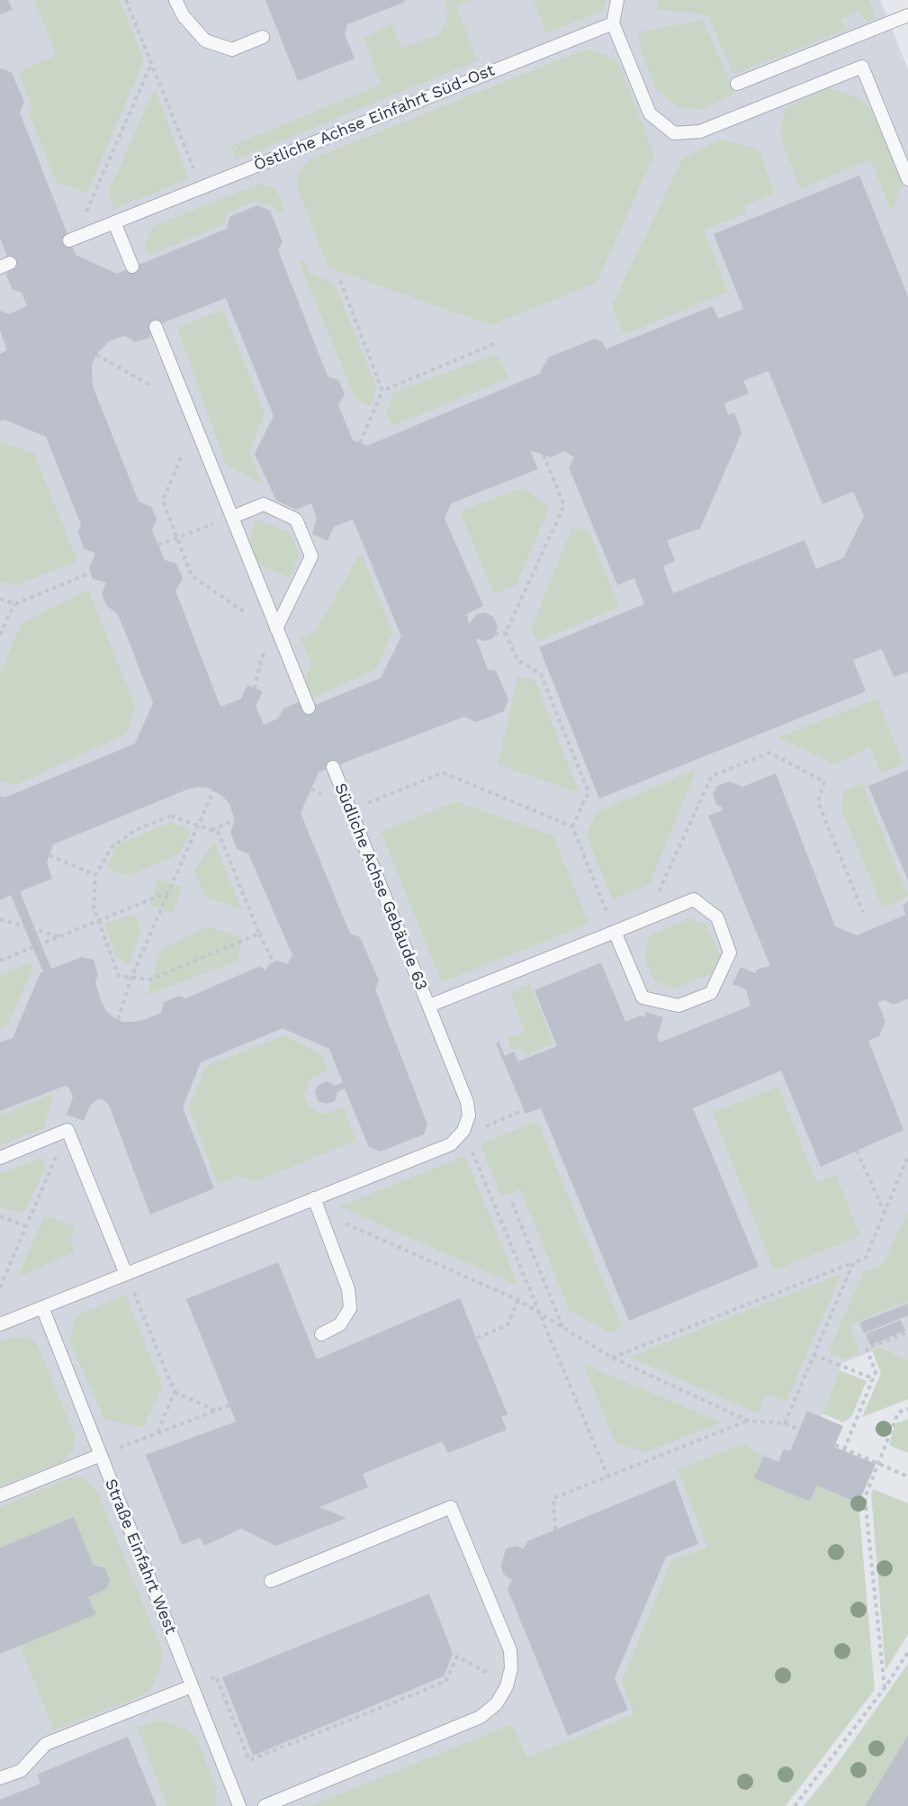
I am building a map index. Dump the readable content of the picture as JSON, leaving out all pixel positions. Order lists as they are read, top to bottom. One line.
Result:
{"streets":{"lane":["Östliche Achse Einfahrt Süd-Ost","Südliche Achse Gebäude 63","Straße Einfahrt West"]}}
